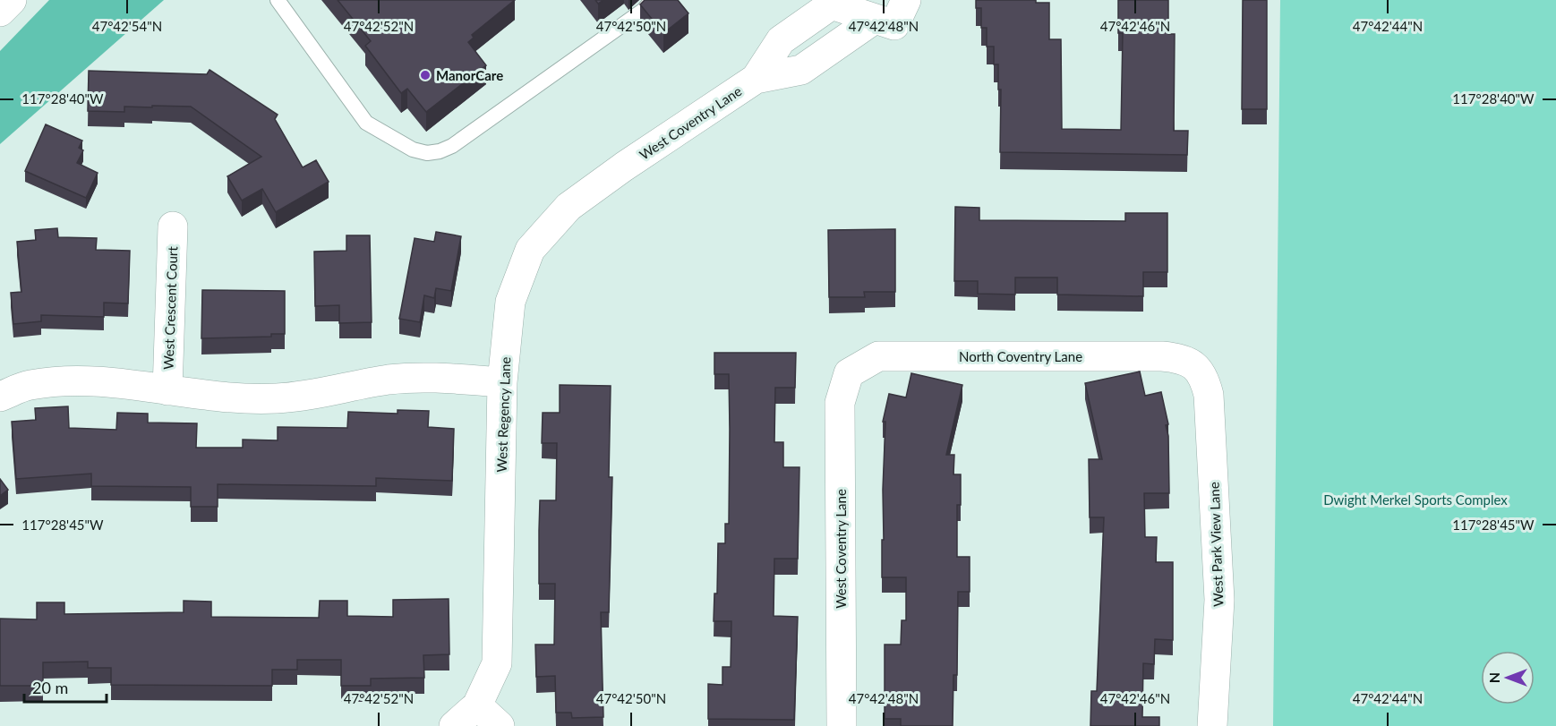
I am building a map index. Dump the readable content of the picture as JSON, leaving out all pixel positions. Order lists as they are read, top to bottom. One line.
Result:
{"streets":{"street":["West Coventry Lane","West Crescent Court","North Coventry Lane","West Regency Lane","West Park View Lane"]},"crossings":[["West Coventry Lane","North Coventry Lane"],["West Coventry Lane","West Regency Lane"],["North Coventry Lane","West Park View Lane"]],"parks":["Dwight Merkel Sports Complex"],"places":["ManorCare"],"scale_bar":"20 m","north":"left","coordinates":["47°42'54\"N","47°42'52\"N","47°42'50\"N","47°42'48\"N","47°42'46\"N","47°42'44\"N","117°28'40\"W","117°28'45\"W"]}
